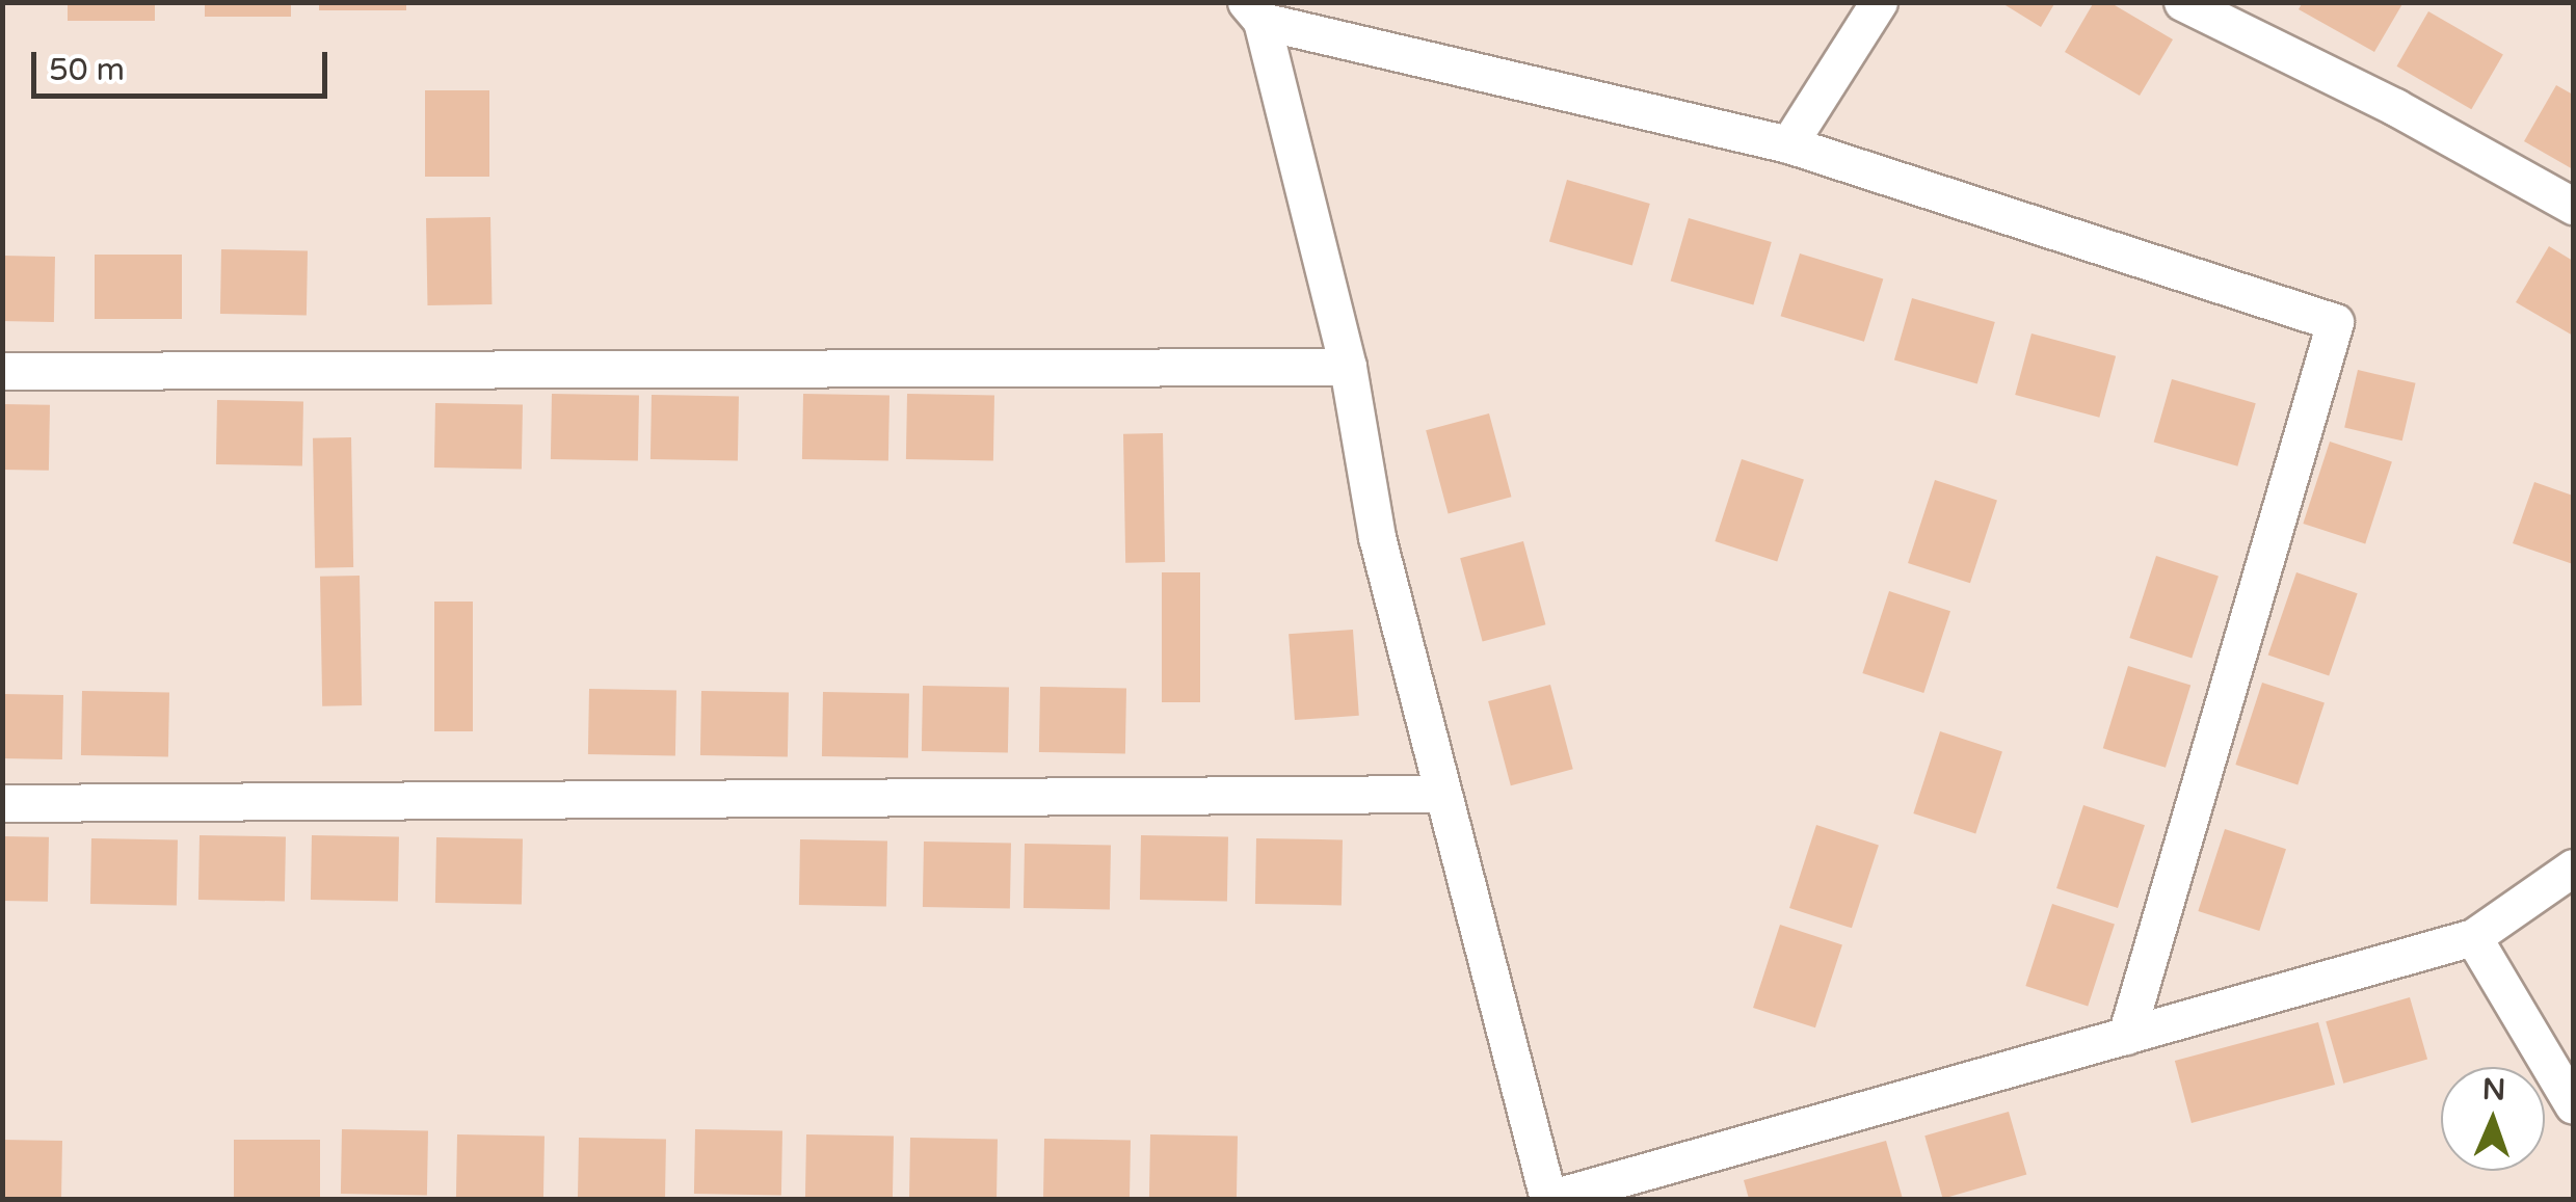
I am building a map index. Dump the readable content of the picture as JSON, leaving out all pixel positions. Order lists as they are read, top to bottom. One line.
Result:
{"scale_bar":"50 m","north":"top"}
